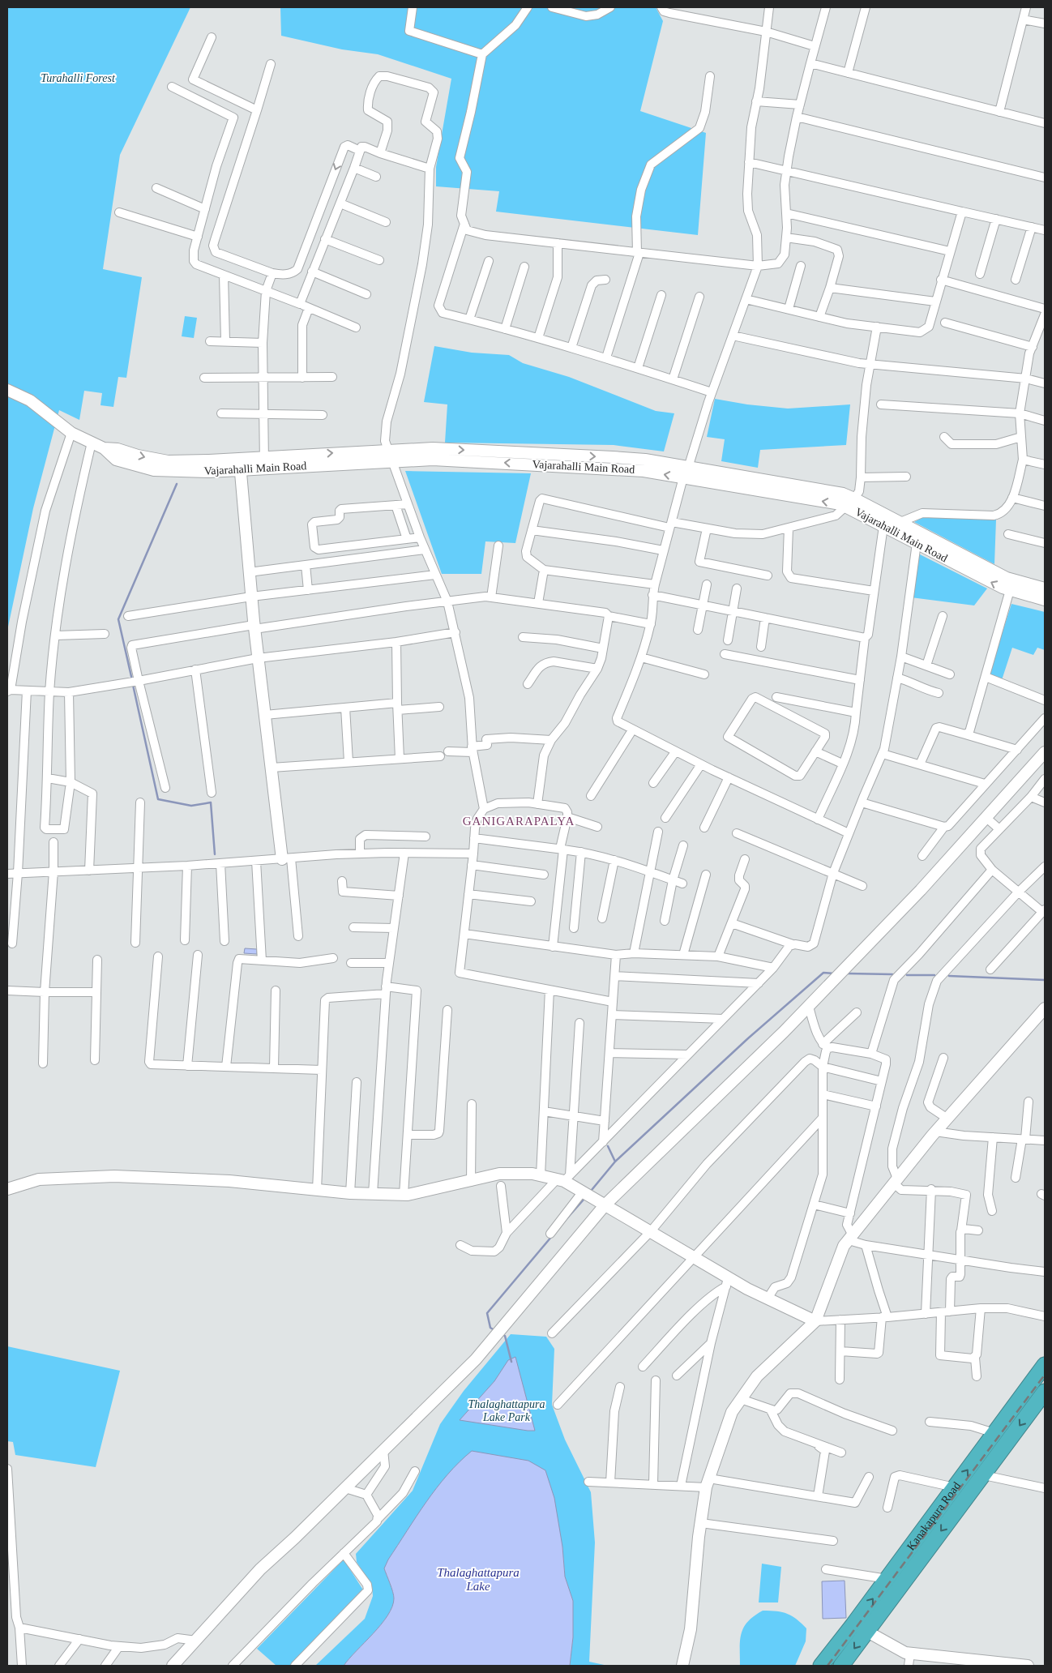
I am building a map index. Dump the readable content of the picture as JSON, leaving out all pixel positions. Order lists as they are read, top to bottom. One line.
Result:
{"streets":{"highway":["Kanakapura Road"],"street":["Vajarahalli Main Road"]},"districts":["GANIGARAPALYA"],"water":["Thalaghattapura Lake"],"parks":["Turahalli Forest","Thalaghattapura Lake Park"]}
